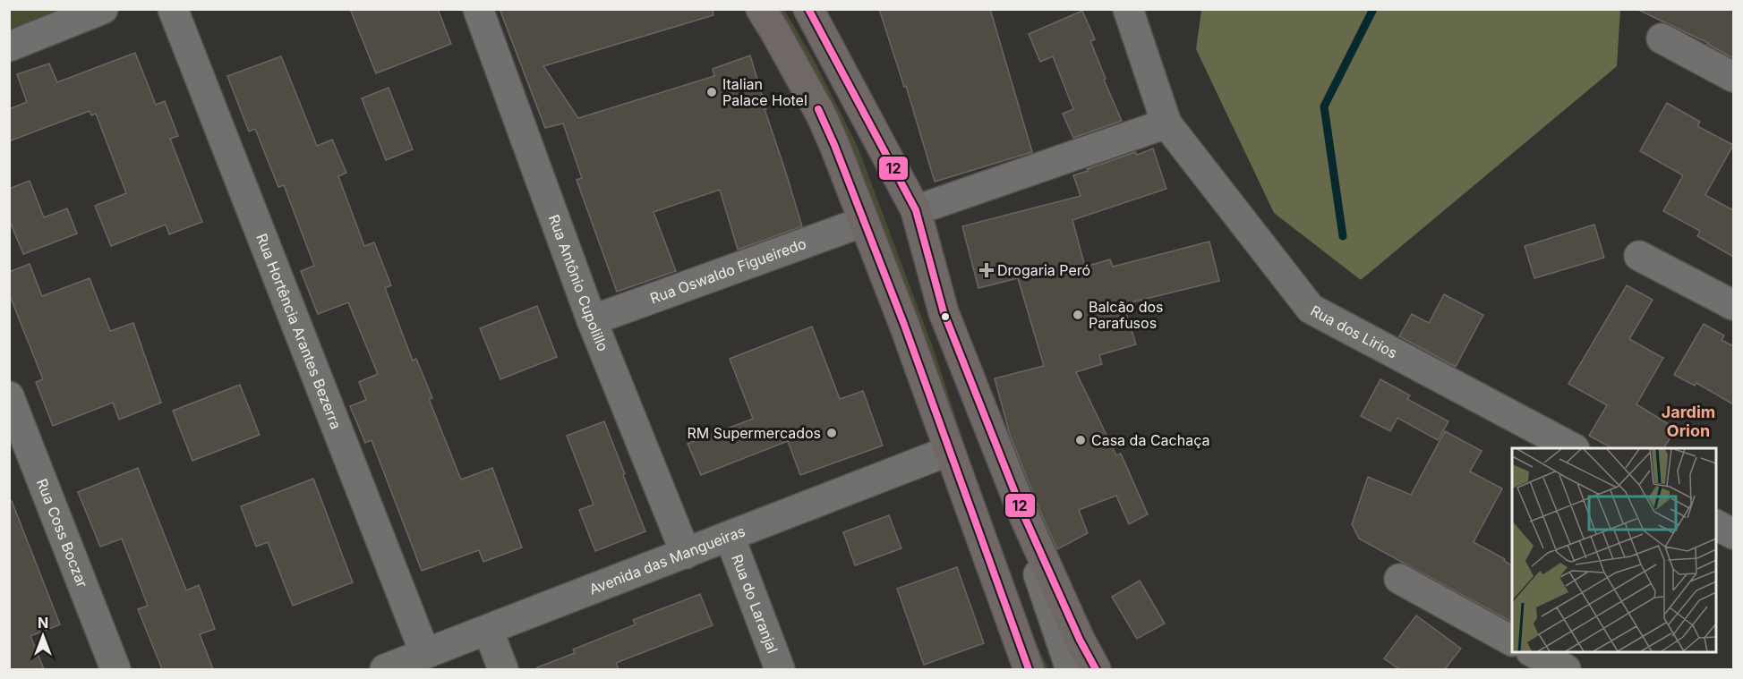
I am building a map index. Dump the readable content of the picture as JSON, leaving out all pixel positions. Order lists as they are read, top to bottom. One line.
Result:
{"streets":{"street":["Rua Oswaldo Figueiredo","Rua Antônio Cupolillo","Rua dos Lirios","Rua Hortência Arantes Bezerra","Rua Coss Boczar","Avenida das Mangueiras","Rua do Laranjal"]},"crossings":[["Rua Oswaldo Figueiredo","Rua Antônio Cupolillo"],["Rua Antônio Cupolillo","Avenida das Mangueiras"],["Rua Hortência Arantes Bezerra","Avenida das Mangueiras"],["Avenida das Mangueiras","Rua do Laranjal"]],"districts":["Jardim Orion"],"places":{"other":["Italian Palace Hotel","Balcão dos Parafusos","RM Supermercados","Casa da Cachaça"],"health":["Drogaria Peró"]},"lines":["transit line 12"],"north":"top"}
